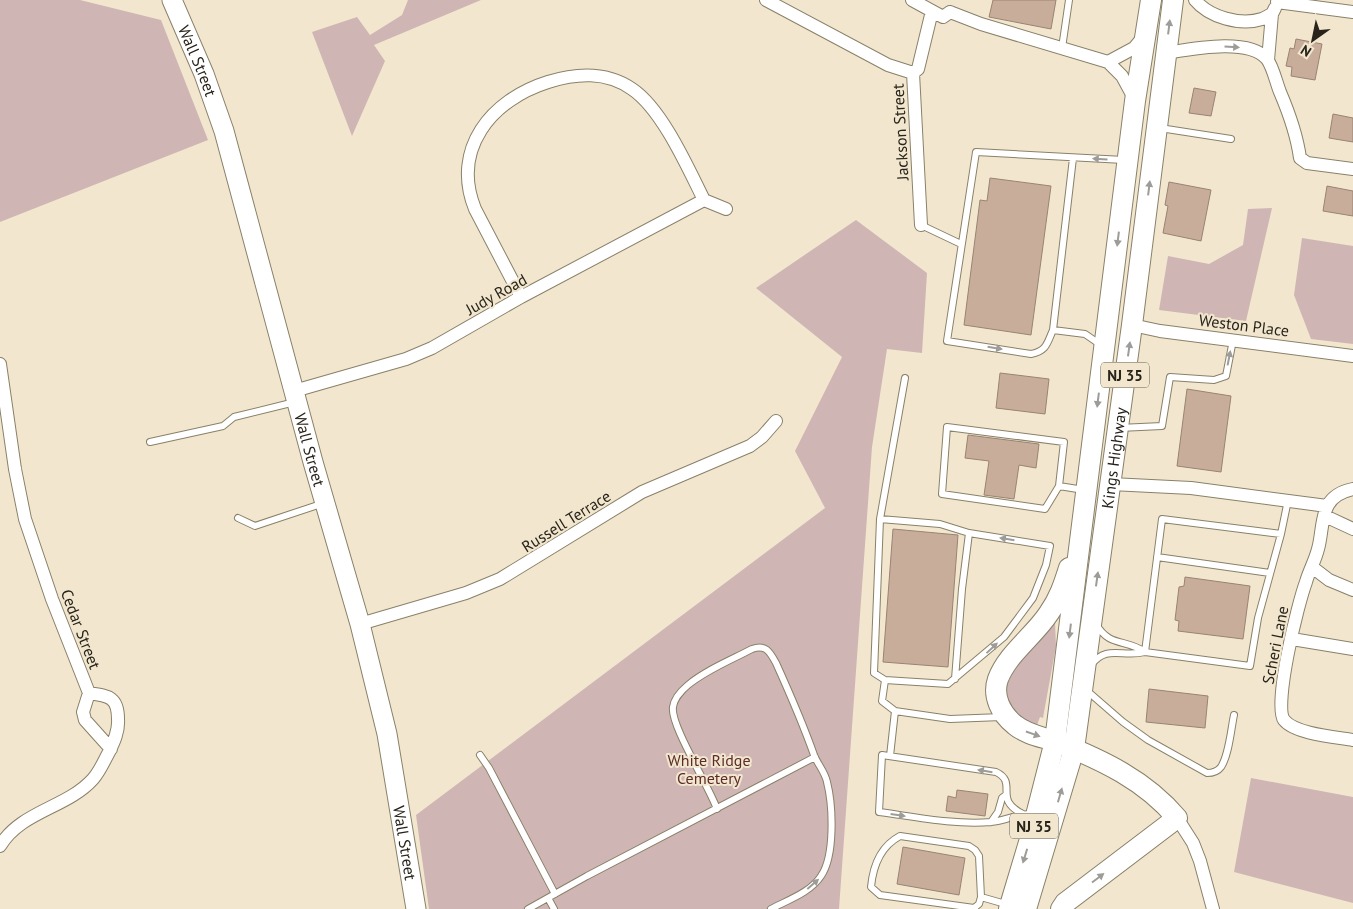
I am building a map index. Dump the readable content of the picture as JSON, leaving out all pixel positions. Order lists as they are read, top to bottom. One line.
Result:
{"streets":{"main road":["NJ 35","Kings Highway"],"street":["Wall Street","Jackson Street","Judy Road","Weston Place","Russell Terrace","Cedar Street","Scheri Lane"]},"crossings":[["Wall Street","Judy Road"],["Wall Street","Russell Terrace"],["Weston Place","Kings Highway"]],"parks":["White Ridge Cemetery"],"north":"bottom left"}
